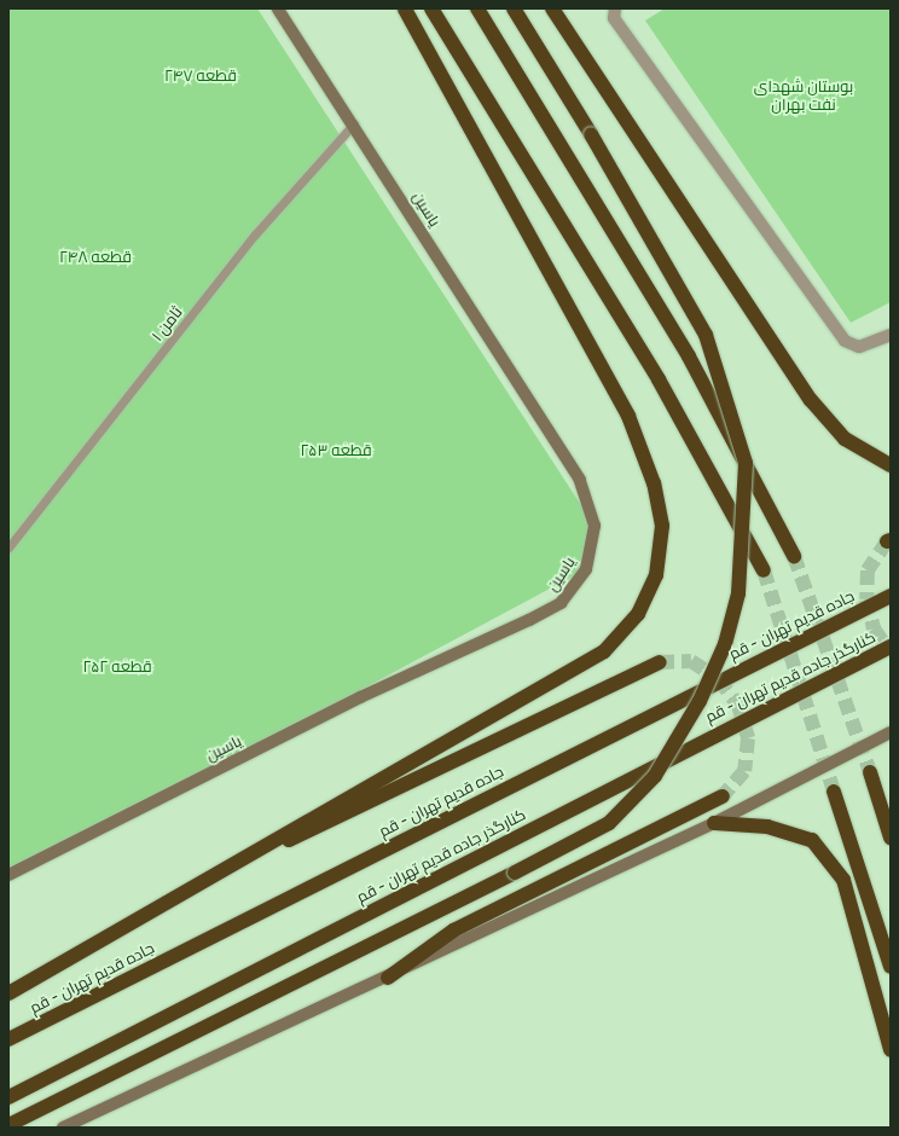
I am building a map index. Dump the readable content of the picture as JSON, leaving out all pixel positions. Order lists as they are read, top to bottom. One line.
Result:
{"streets":{"highway":["جاده قدیم تهران - قم","کنارگذر جاده قدیم تهران - قم"],"street":["یاسین"],"lane":["ثامن ۱"]},"crossings":[["یاسین","ثامن ۱"]],"parks":["قطعه ۲۴۷","بوستان شهدای نفت بهران","قطعه ۲۴۸","قطعه ۲۵۳","قطعه ۲۵۲"]}
